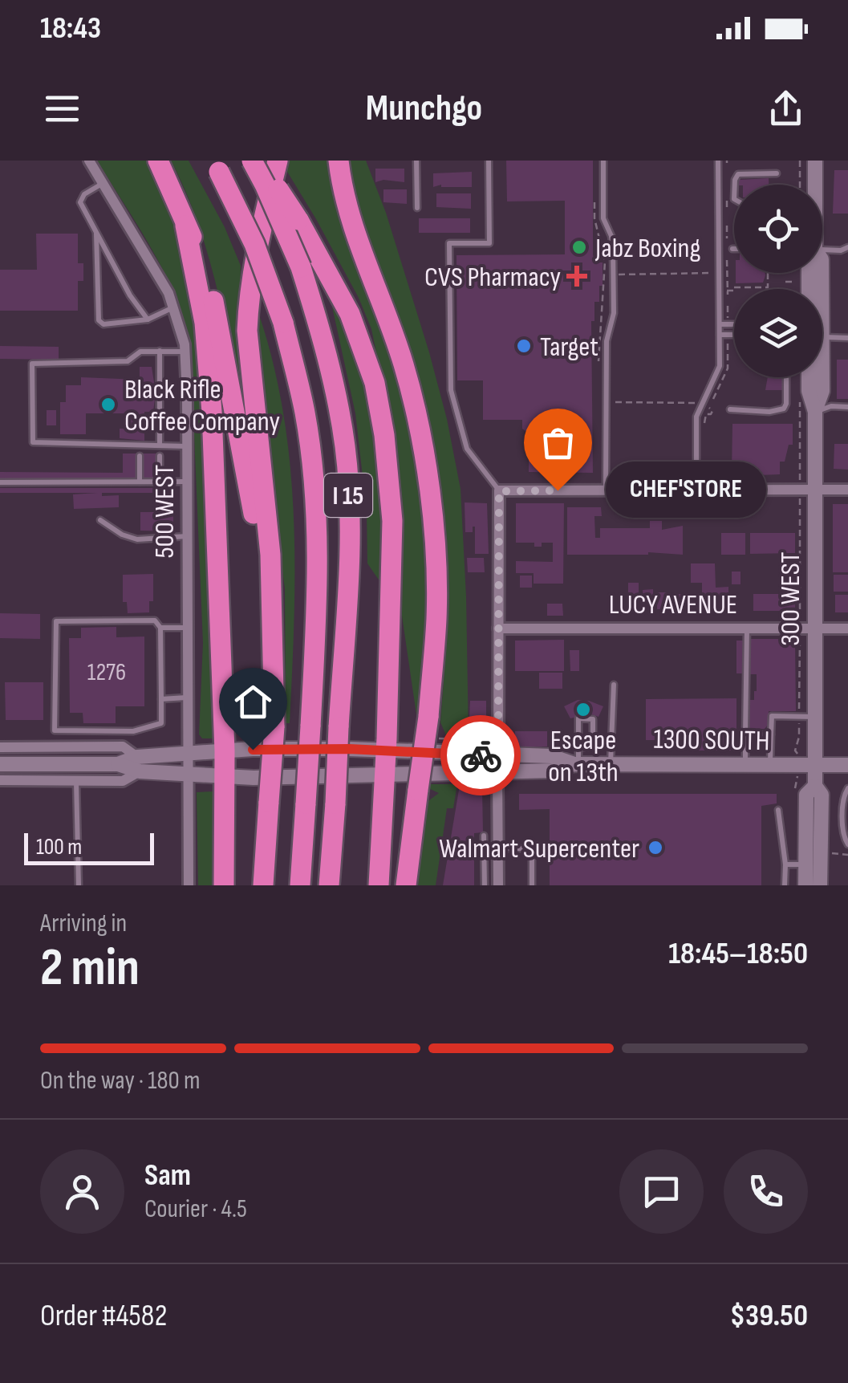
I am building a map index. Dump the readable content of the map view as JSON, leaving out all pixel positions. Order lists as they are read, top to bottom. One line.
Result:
{"streets":{"highway":["I 15"],"main road":["300 WEST","1300 SOUTH"],"street":["500 WEST","LUCY AVENUE"]},"crossings":[["300 WEST","LUCY AVENUE"],["300 WEST","1300 SOUTH"]],"places":{"other":["Jabz Boxing","Target","Black Rifle Coffee Company","CHEF'STORE","Escape on 13th","Walmart Supercenter"],"health":["CVS Pharmacy"]},"house_numbers":["1276"],"scale_bar":"100 m","page":{"status":"18:43","header":"Munchgo","bubble":"CHEF'STORE","scale":"100 m","heading":["2 min","Arriving in","18:45–18:50"],"panel":["Sam","Courier · 4.5","Order #4582","$39.50"],"bar":"On the way · 180 m"}}
